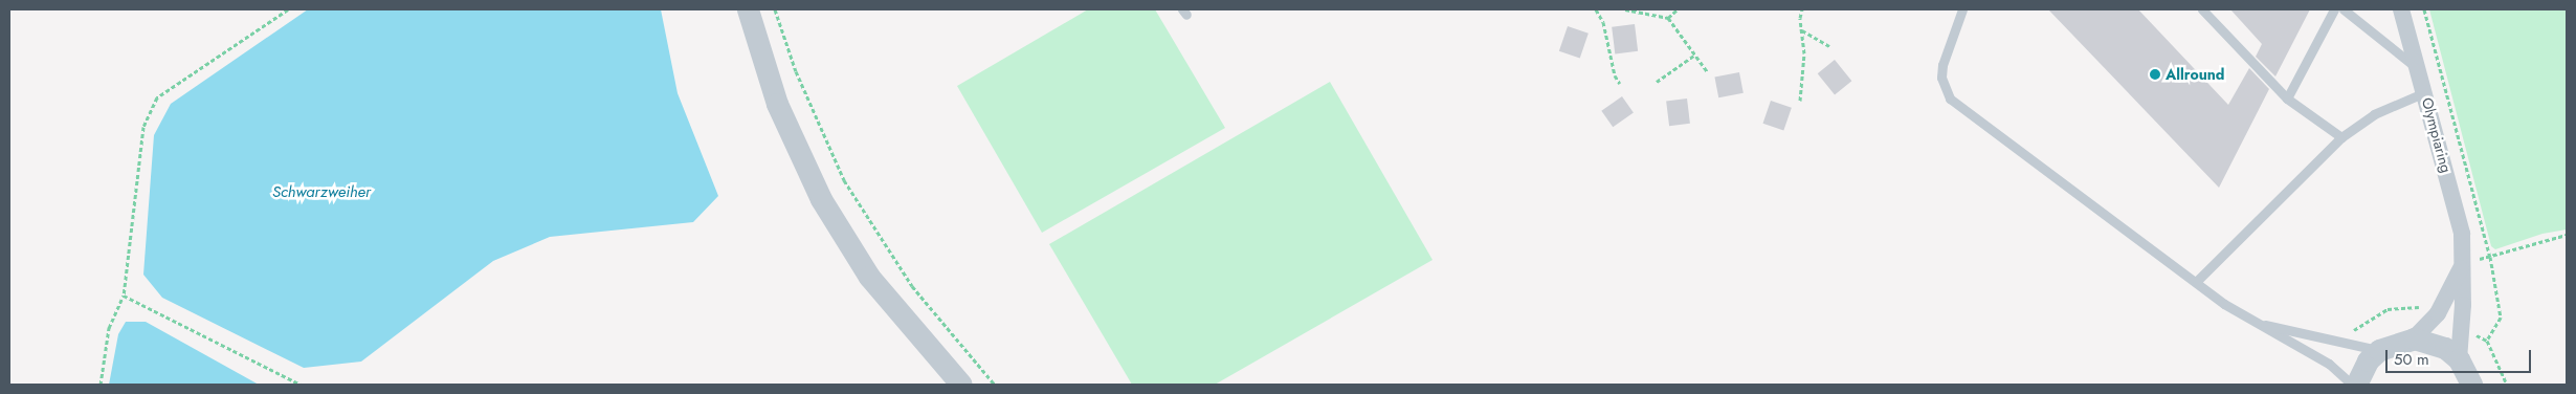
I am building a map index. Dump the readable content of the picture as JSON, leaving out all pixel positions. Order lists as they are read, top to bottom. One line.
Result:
{"streets":{"street":["Olympiaring"]},"water":["Schwarzweiher"],"places":["Allround"],"scale_bar":"50 m"}
